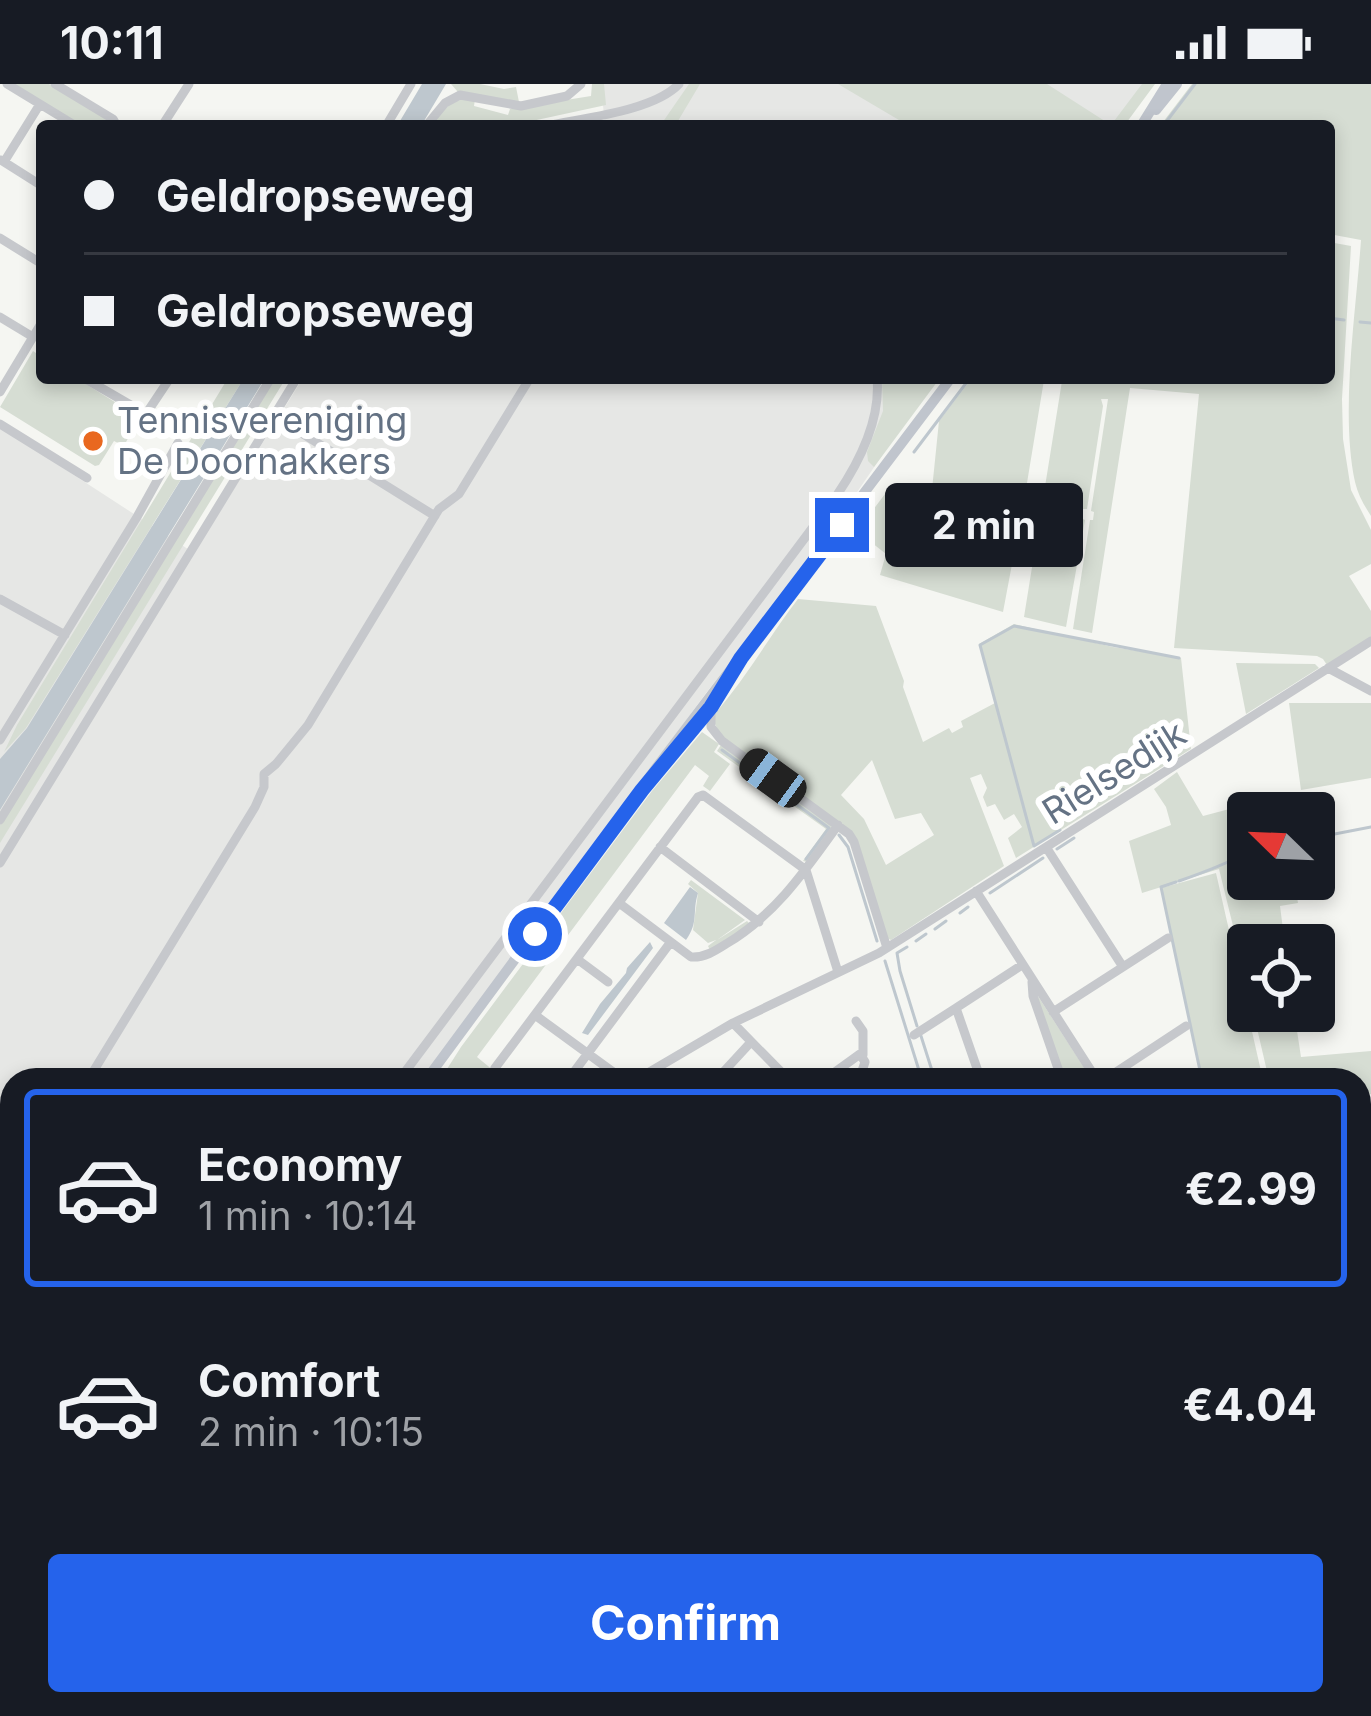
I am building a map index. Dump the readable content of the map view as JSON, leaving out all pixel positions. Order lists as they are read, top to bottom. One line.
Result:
{"streets":{"street":["Rielsedijk"]},"places":["Tennisvereniging De Doornakkers"],"north":"top left","page":{"status":"10:11","banner":["Geldropseweg","Geldropseweg"],"bubble":"2 min","list":[{"name":"Economy","note":"1 min · 10:14","value":"€2.99"},{"name":"Comfort","note":"2 min · 10:15","value":"€4.04"}],"buttons":"Confirm"}}
